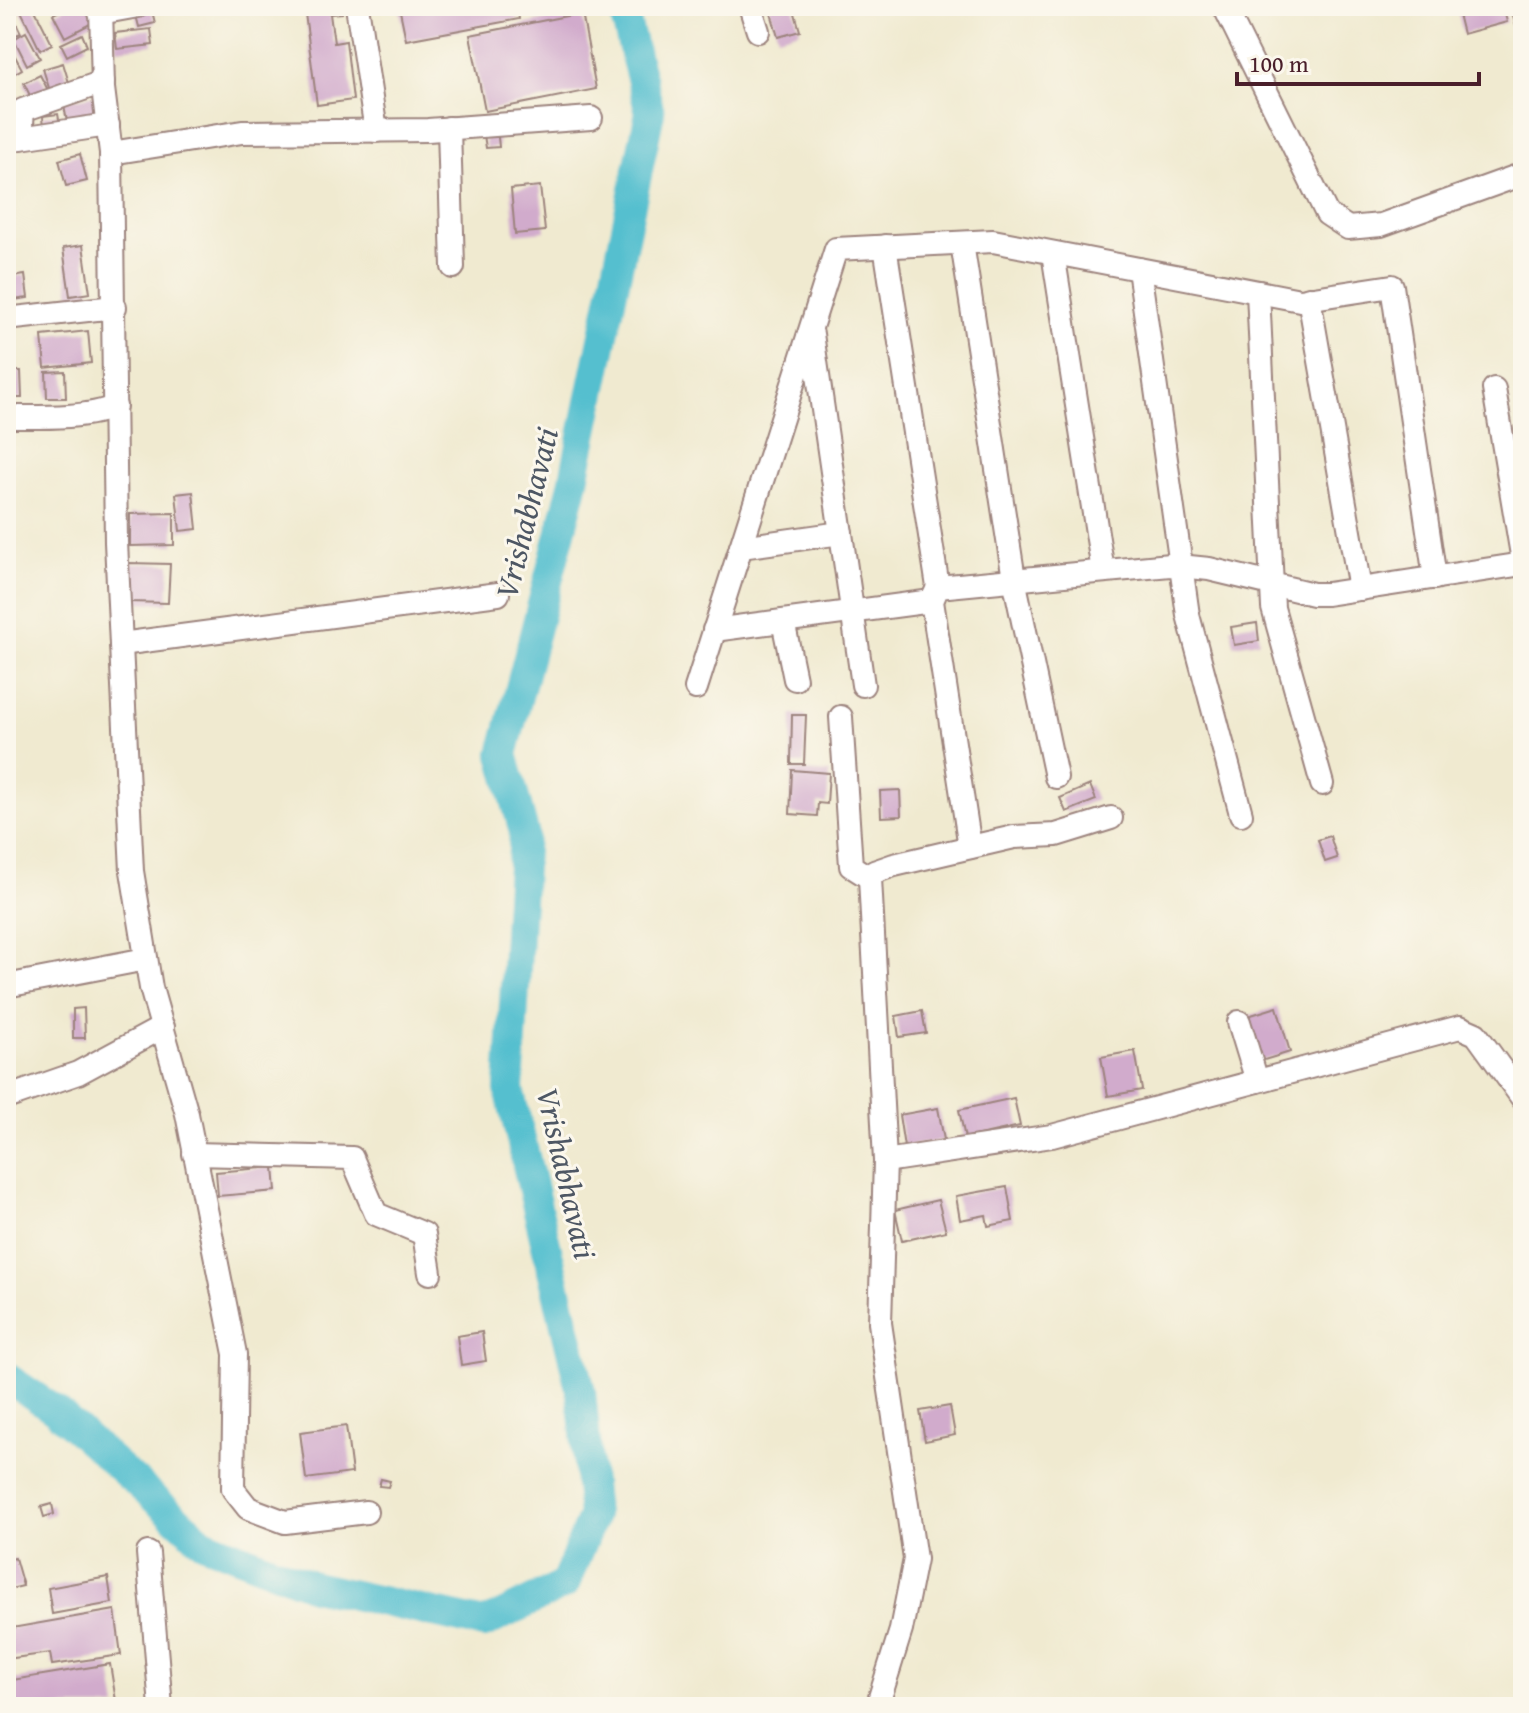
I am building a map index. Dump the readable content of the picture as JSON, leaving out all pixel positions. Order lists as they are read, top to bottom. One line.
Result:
{"water":["Vrishabhavati"],"scale_bar":"100 m"}
